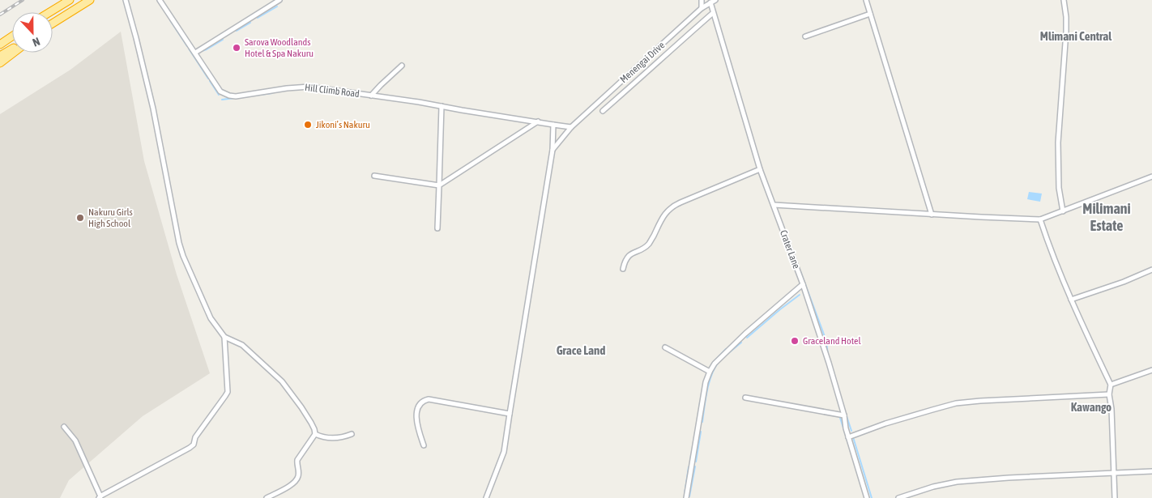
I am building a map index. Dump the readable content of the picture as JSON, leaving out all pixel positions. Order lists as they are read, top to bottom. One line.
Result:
{"streets":{"street":["Menengai Drive","Hill Climb Road","Crater Lane"]},"crossings":[["Menengai Drive","Hill Climb Road"],["Menengai Drive","Crater Lane"]],"districts":["Mlimani Central","Milimani Estate","Grace Land","Kawango"],"places":["Sarova Woodlands Hotel & Spa Nakuru","Jikoni’s Nakuru","Nakuru Girls High School","Graceland Hotel"],"north":"bottom"}
